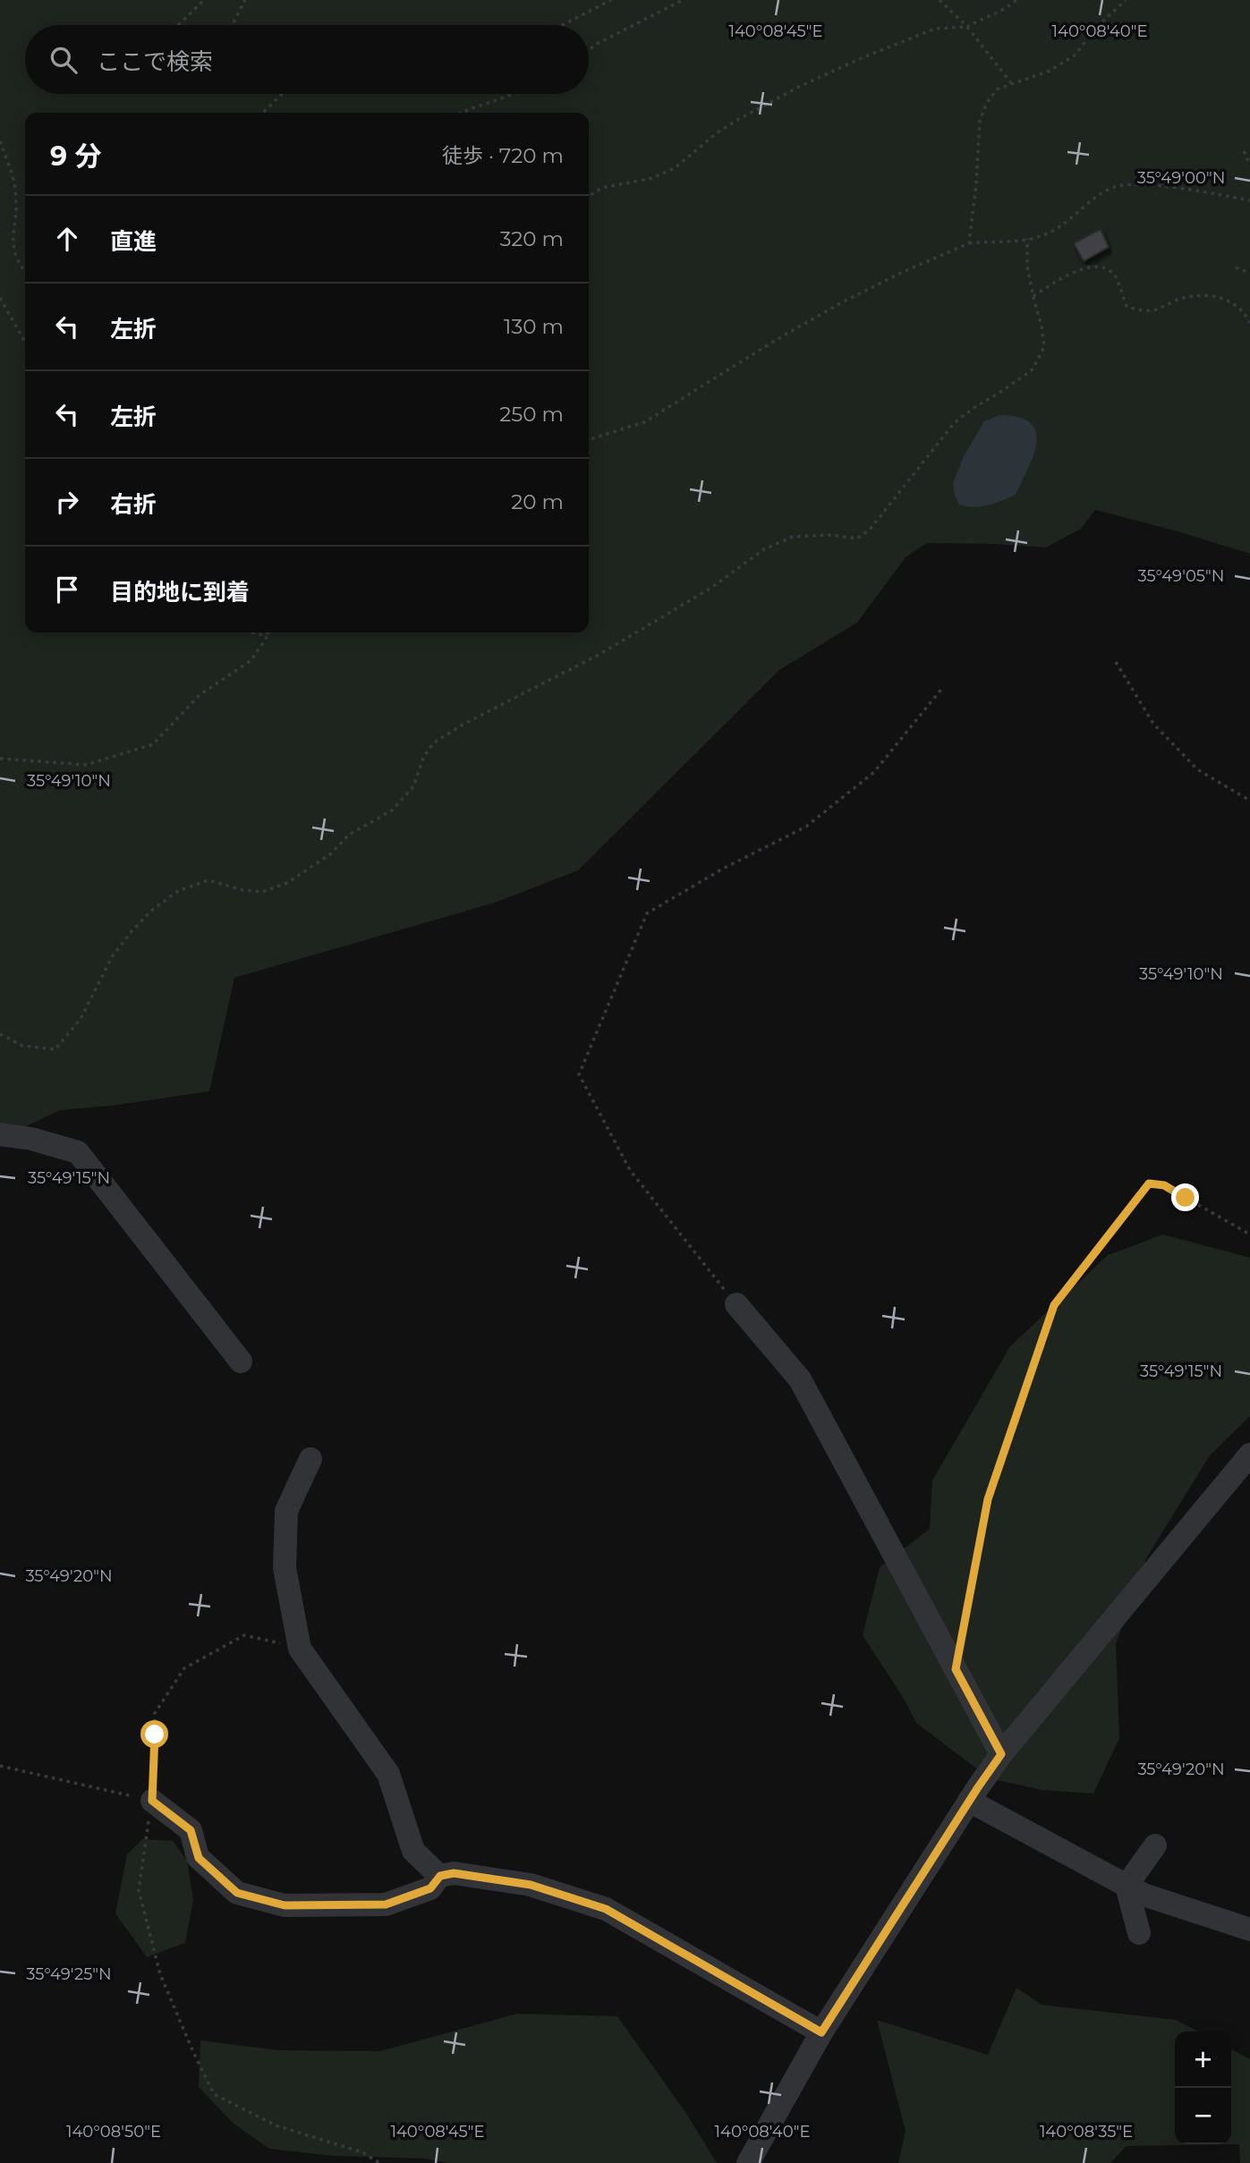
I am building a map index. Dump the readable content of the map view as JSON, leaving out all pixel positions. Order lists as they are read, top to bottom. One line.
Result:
{"page":{"search":"ここで検索","heading":["9 分","徒歩 · 720 m"],"list":[["直進","320 m"],["左折","130 m"],["左折","250 m"],["右折","20 m"],"目的地に到着"],"map_buttons":["+","−"]},"coordinates":["140°08'45\"E","140°08'40\"E","35°49'00\"N","35°49'05\"N","35°49'10\"N","35°49'15\"N","35°49'20\"N","35°49'25\"N","140°08'50\"E","140°08'35\"E"]}
